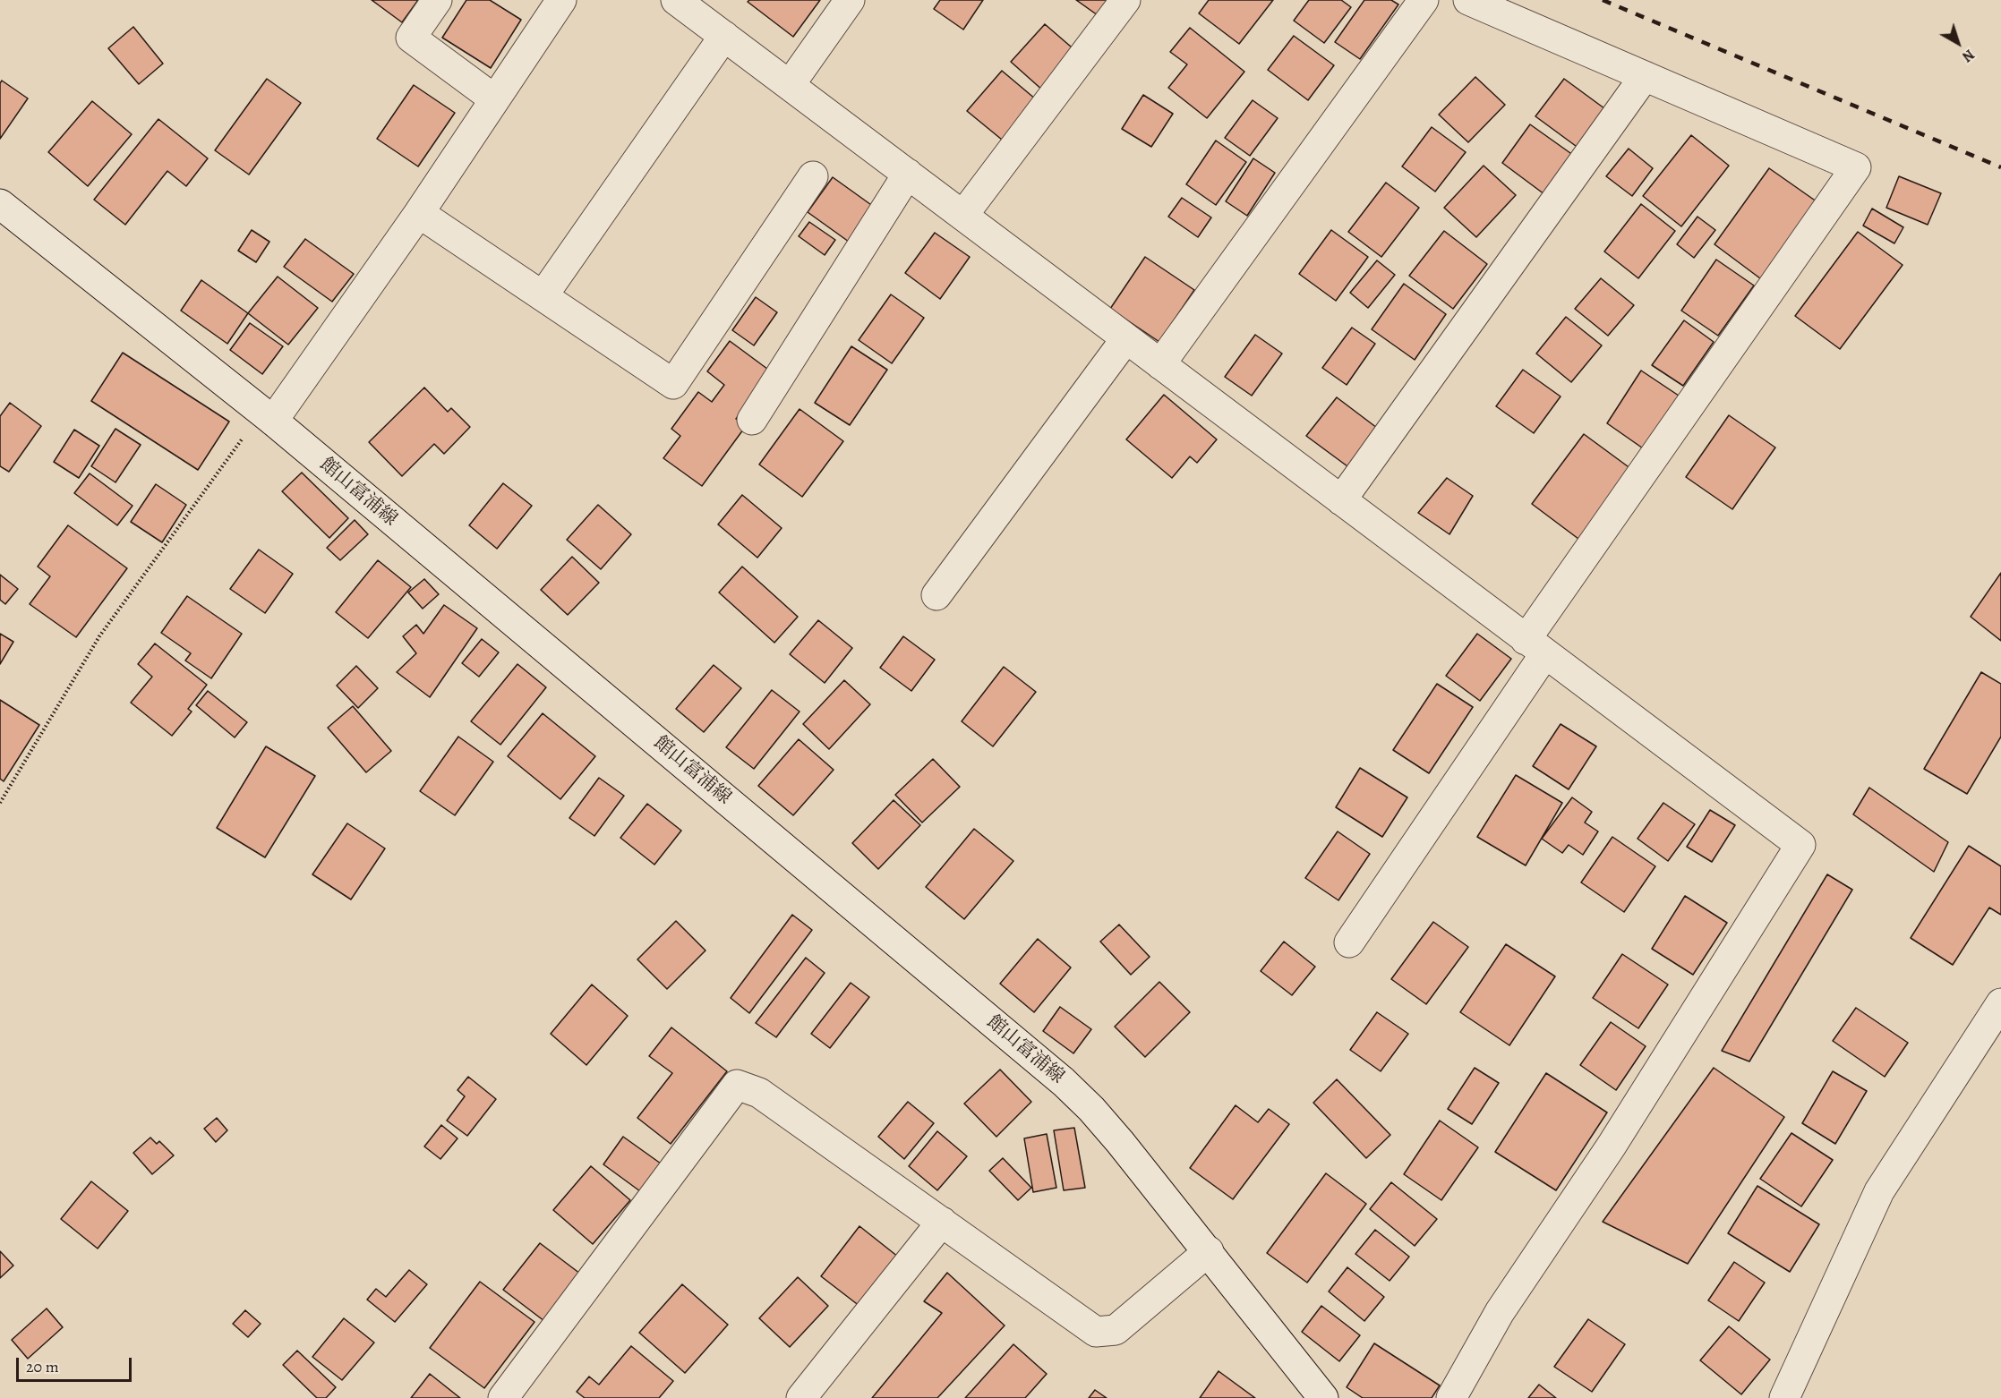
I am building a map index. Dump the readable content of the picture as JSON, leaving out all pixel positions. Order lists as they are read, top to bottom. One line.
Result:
{"streets":{"street":["館山富浦線"]},"scale_bar":"20 m","north":"bottom right"}
